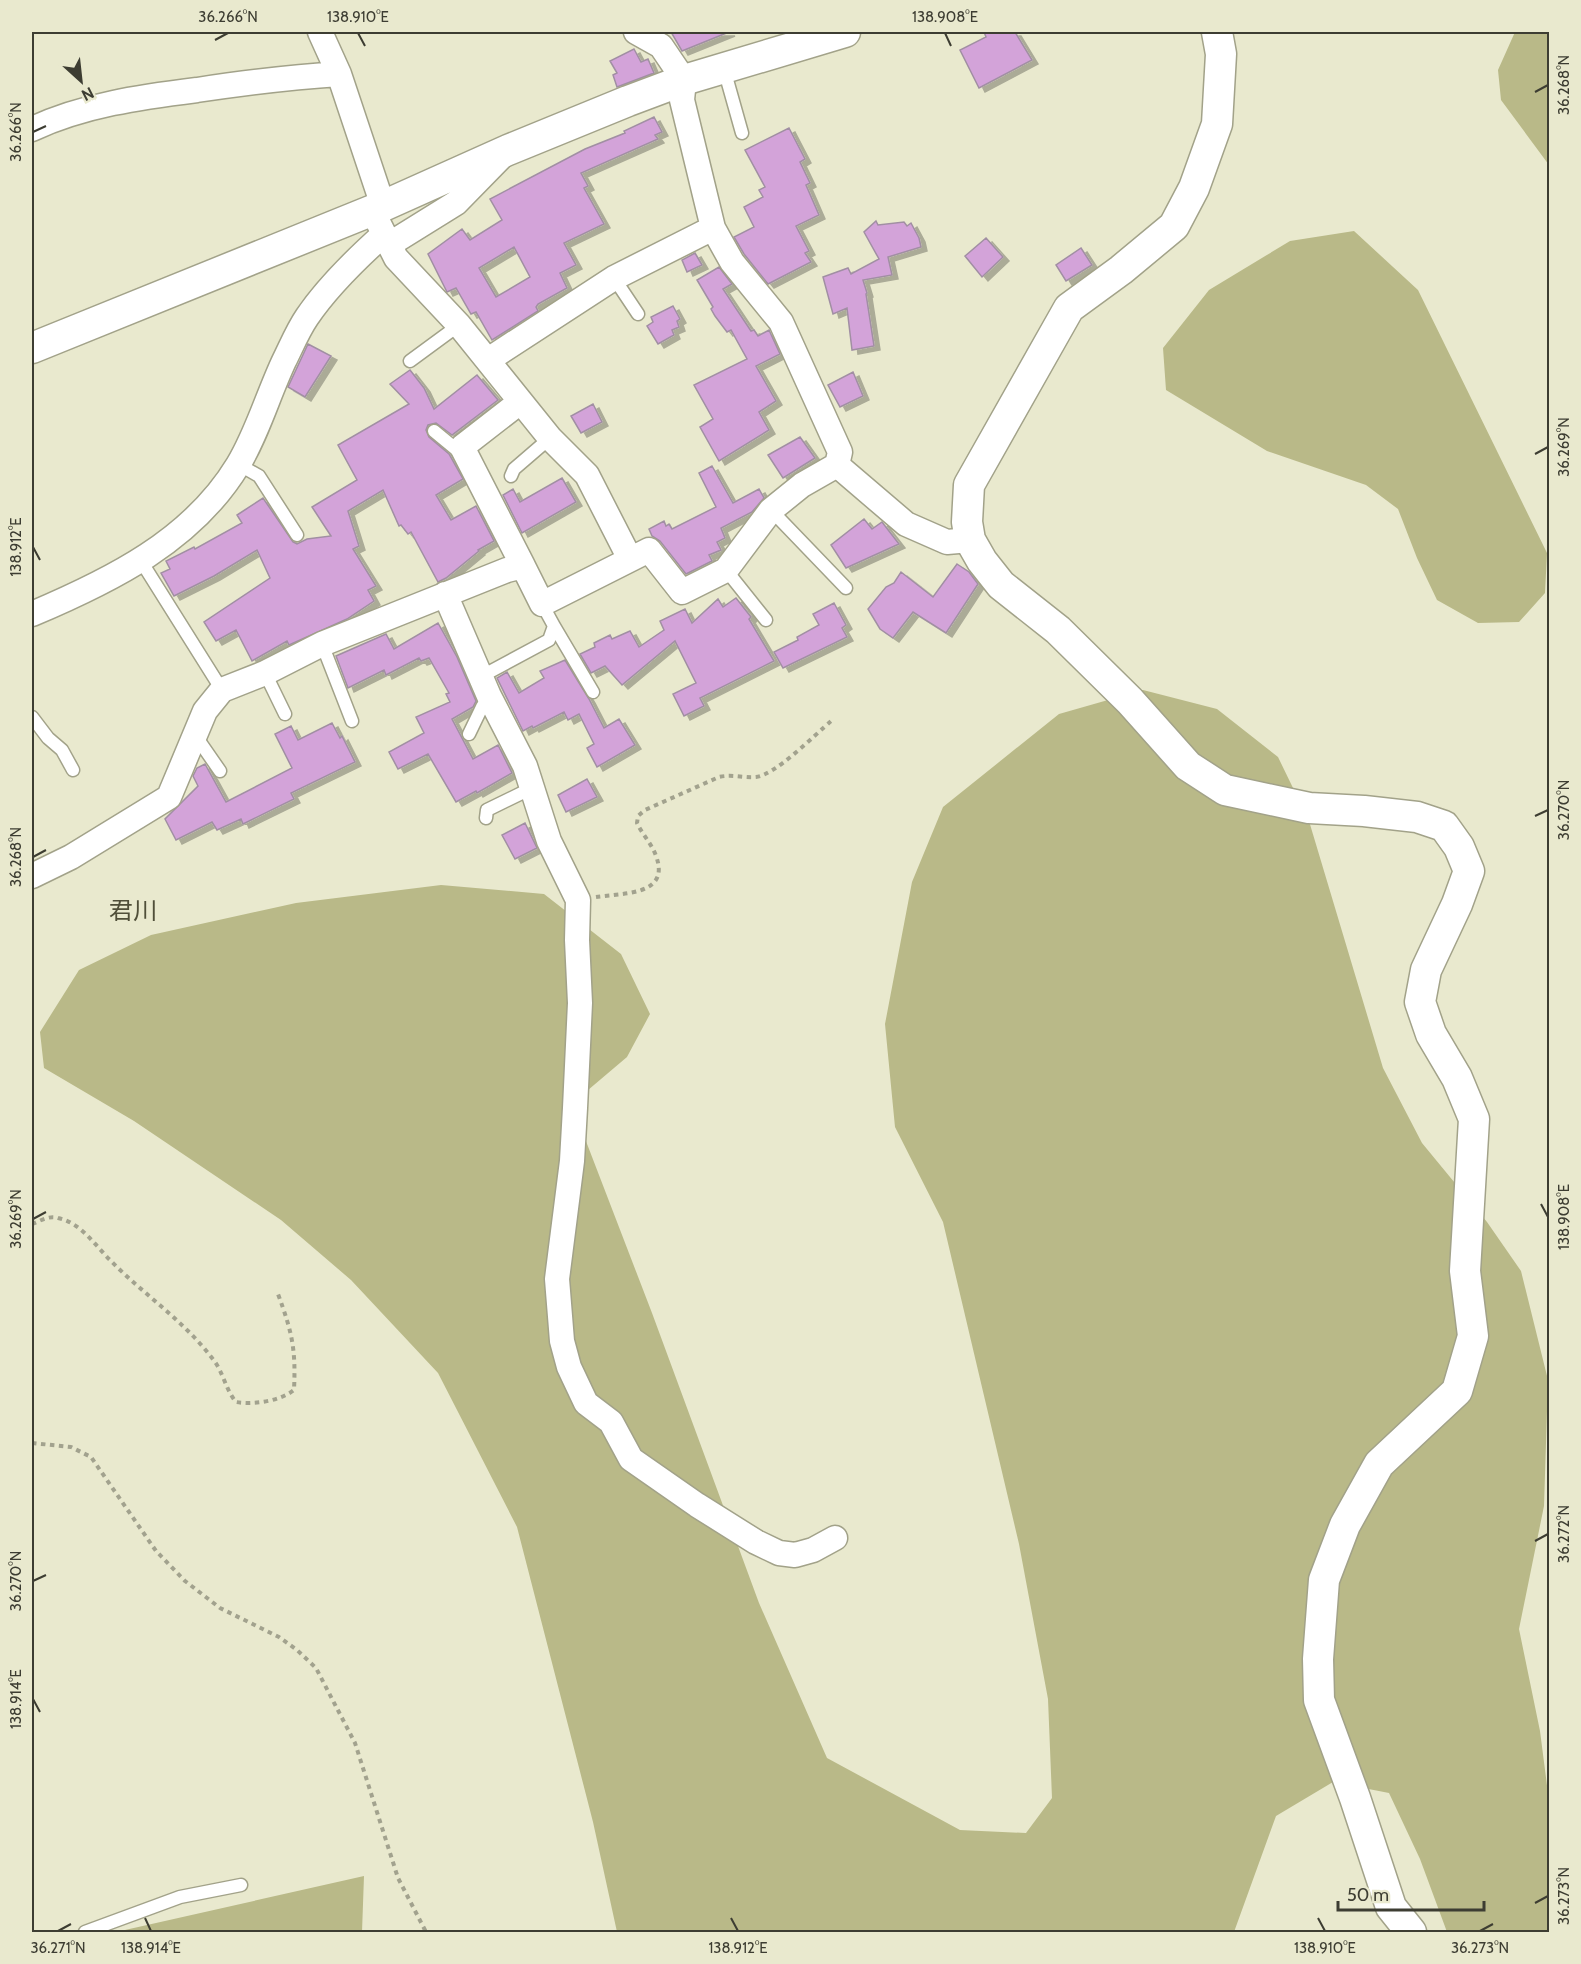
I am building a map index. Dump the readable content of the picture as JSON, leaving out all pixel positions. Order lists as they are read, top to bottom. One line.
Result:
{"districts":["君川"],"scale_bar":"50 m","north":"bottom right","coordinates":["36.266°N","138.910°E","138.908°E","36.268°N","36.269°N","138.912°E","36.270°N","36.272°N","138.914°E","36.273°N","36.271°N"]}
